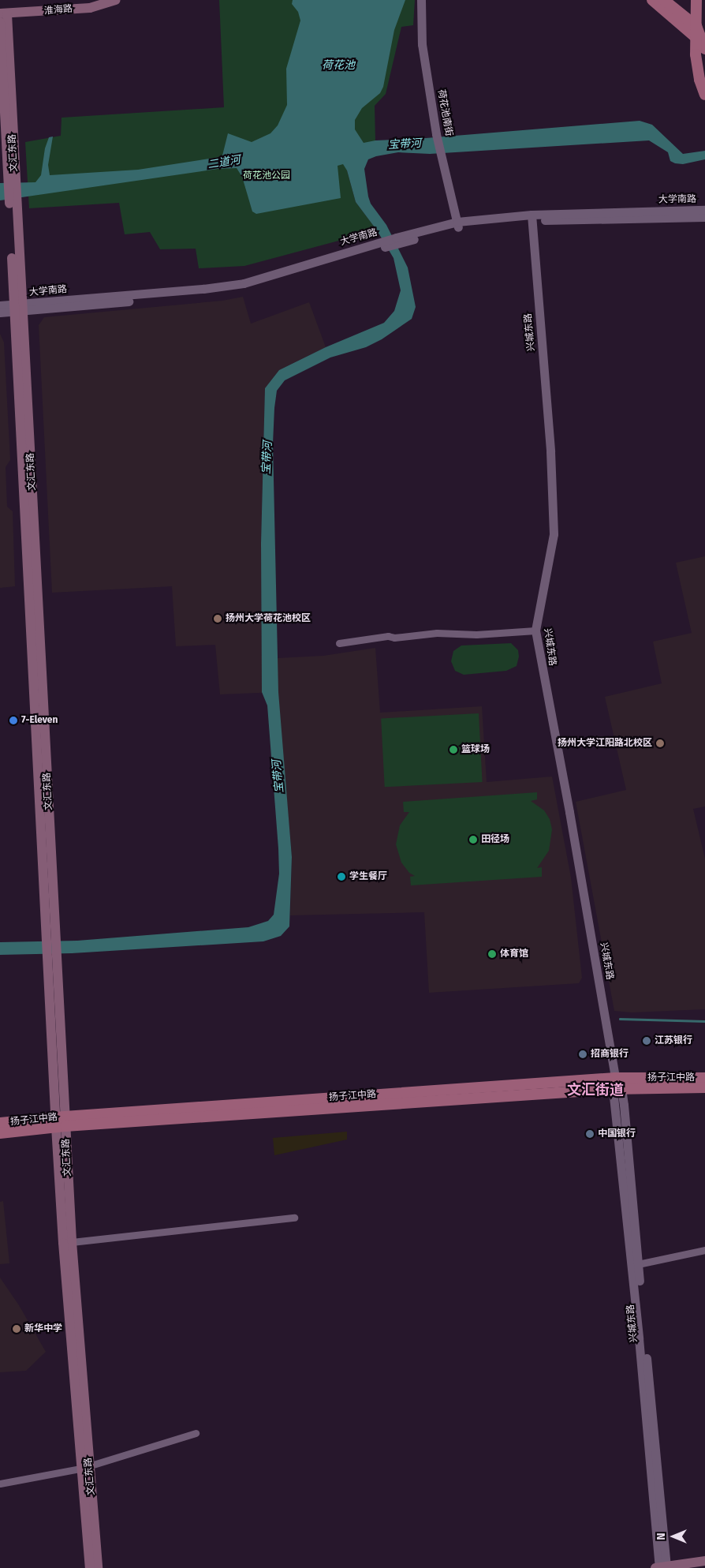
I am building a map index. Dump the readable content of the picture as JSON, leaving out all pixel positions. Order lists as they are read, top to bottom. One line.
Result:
{"streets":{"main road":["淮海路","文汇东路","扬子江中路"],"street":["荷花池南街","大学南路","兴城东路"]},"crossings":[["淮海路","文汇东路"],["荷花池南街","大学南路"],["文汇东路","大学南路"],["文汇东路","扬子江中路"],["大学南路","兴城东路"],["兴城东路","扬子江中路"]],"districts":["文汇街道"],"water":["荷花池","宝带河","二道河"],"parks":["荷花池公园"],"places":["扬州大学荷花池校区","7-Eleven","扬州大学江阳路北校区","篮球场","田径场","学生餐厅","体育馆","江苏银行","招商银行","中国银行","新华中学"],"north":"left"}
